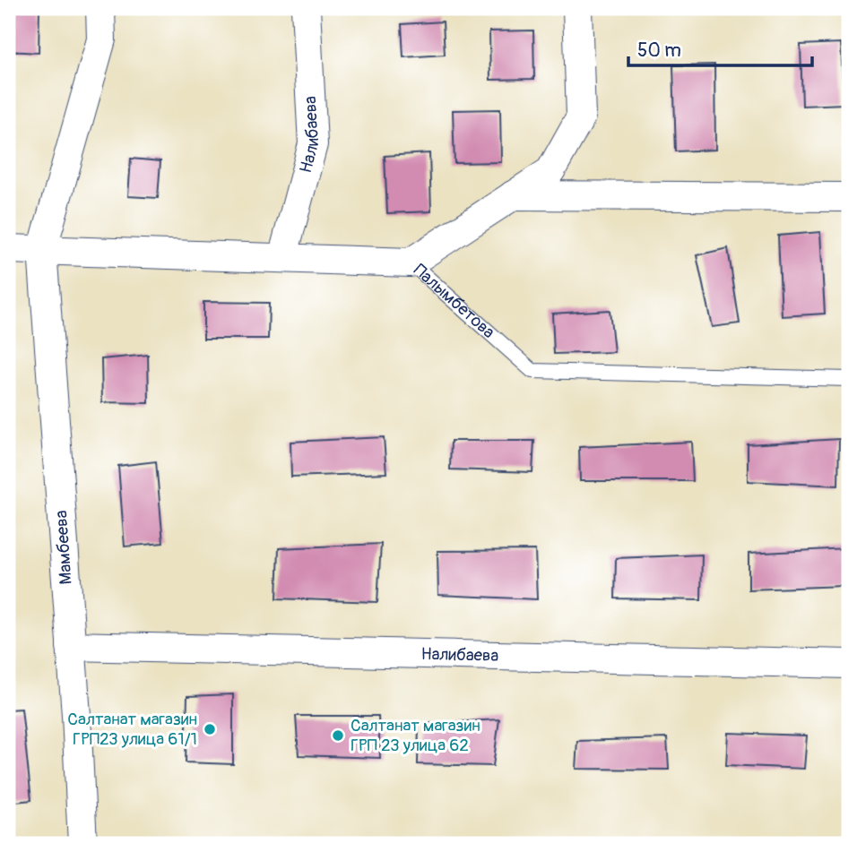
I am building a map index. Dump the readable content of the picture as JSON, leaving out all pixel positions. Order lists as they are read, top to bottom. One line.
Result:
{"streets":{"street":["Налибаева","Палымбетова","Мамбеева"]},"crossings":[["Налибаева","Палымбетова"],["Налибаева","Мамбеева"],["Палымбетова","Мамбеева"]],"places":["Салтанат магазин ГРП23 улица 61/1","Салтанат магазин ГРП 23 улица 62"],"scale_bar":"50 m"}
